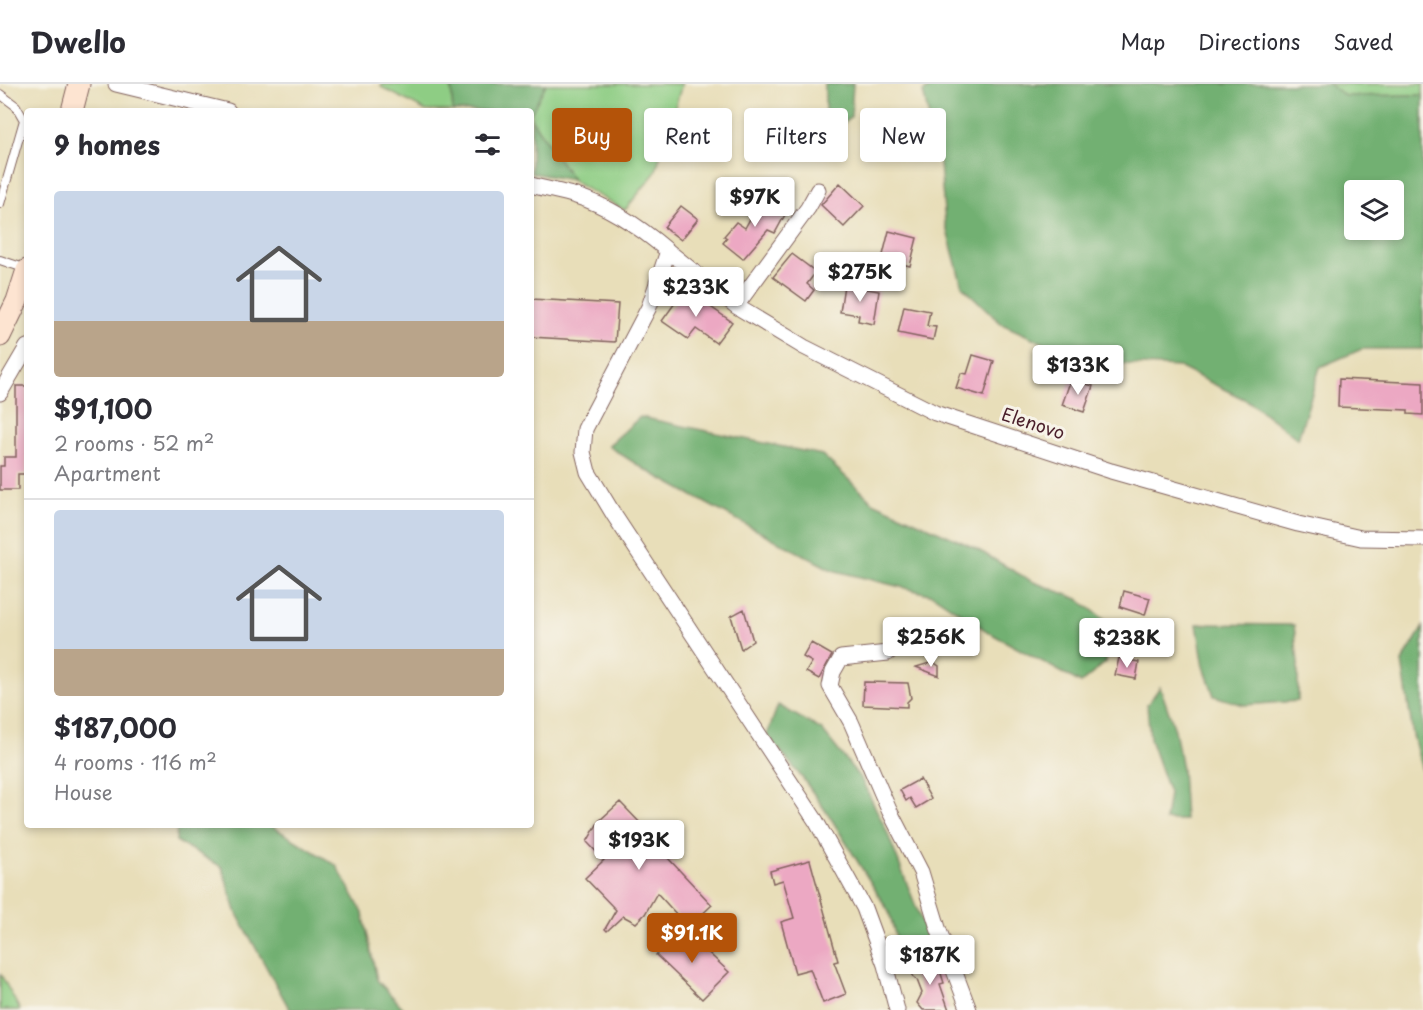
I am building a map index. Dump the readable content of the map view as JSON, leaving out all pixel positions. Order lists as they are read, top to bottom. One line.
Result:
{"streets":{"street":["Elenovo"]},"page":{"header":"Dwello","nav":["Map","Directions","Saved"],"chip":["Buy","Rent","Filters","New"],"heading":"9 homes","price":["$97K","$275K","$233K","$133K","$256K","$238K","$193K","$91.1K","$187K"],"list":[{"name":"$91,100","note":"2 rooms · 52 m² · Apartment"},{"name":"$187,000","note":"4 rooms · 116 m² · House"}]}}
